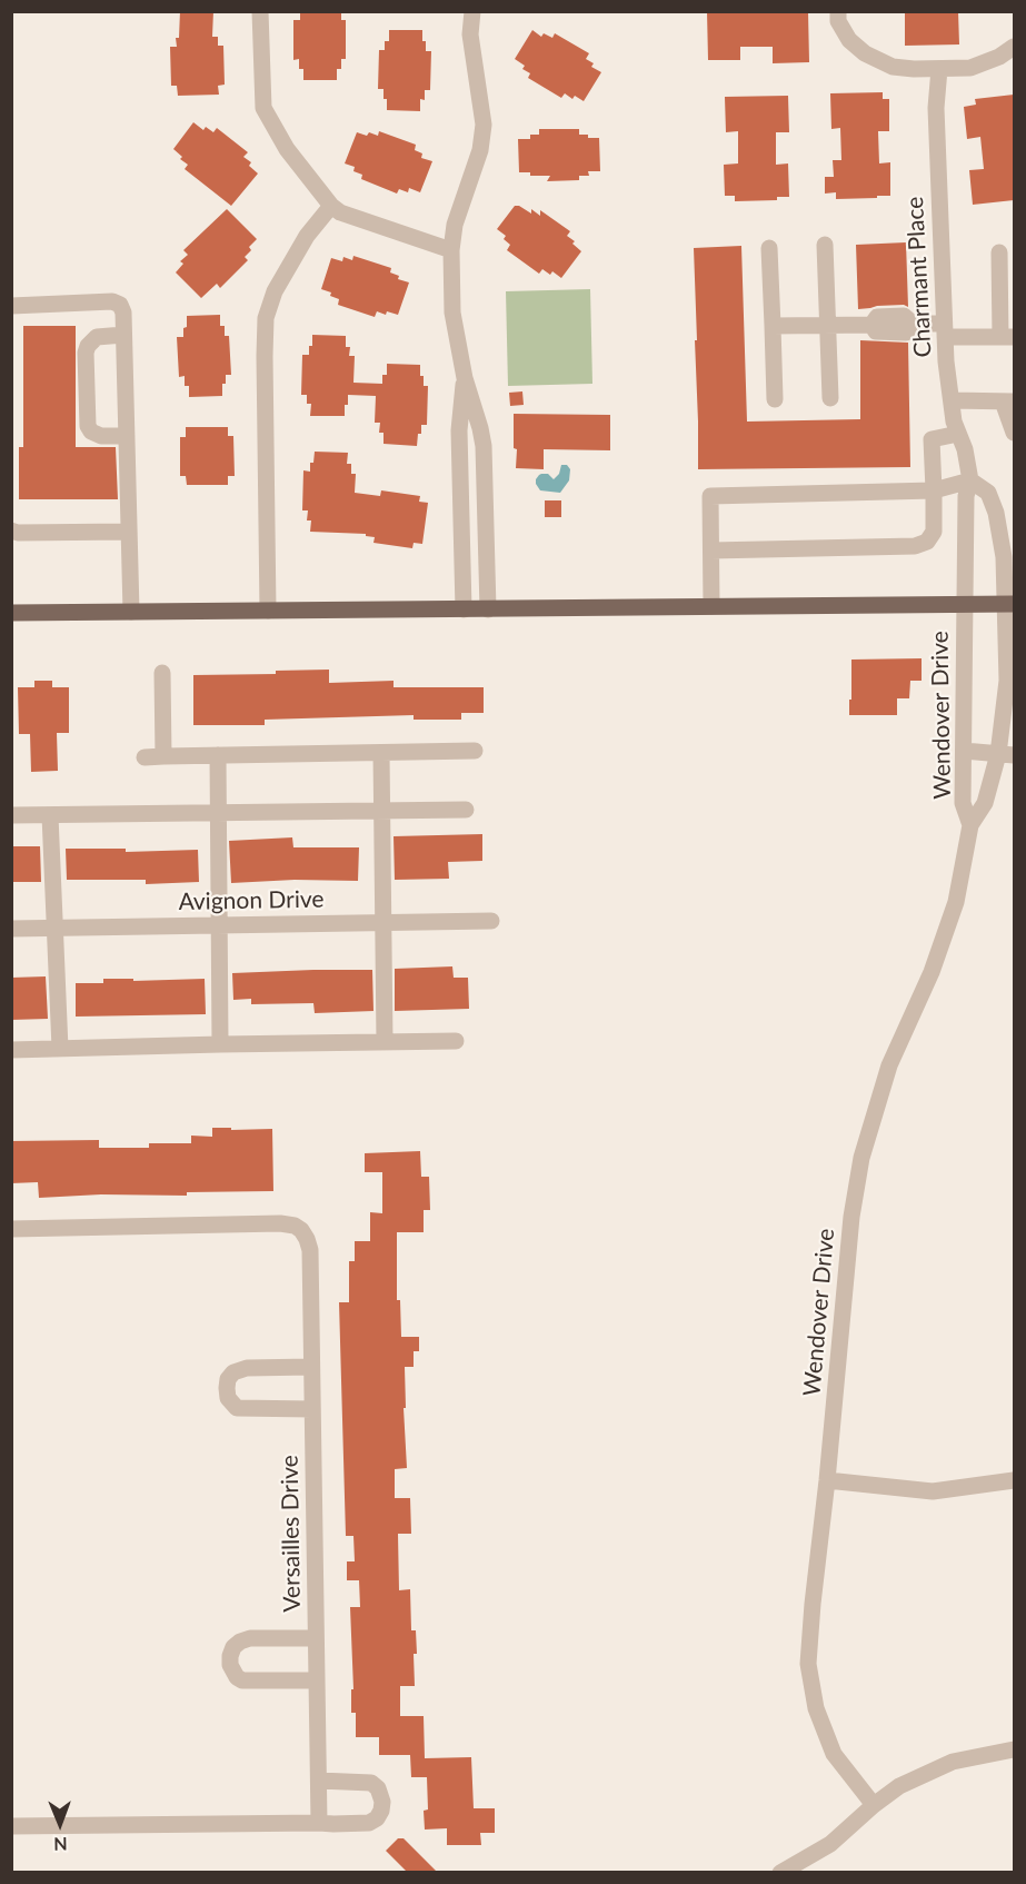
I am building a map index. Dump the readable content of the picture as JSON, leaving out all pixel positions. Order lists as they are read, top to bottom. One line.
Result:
{"streets":{"street":["Charmant Place","Wendover Drive","Avignon Drive","Versailles Drive"]},"crossings":[["Charmant Place","Wendover Drive"]],"north":"bottom"}
